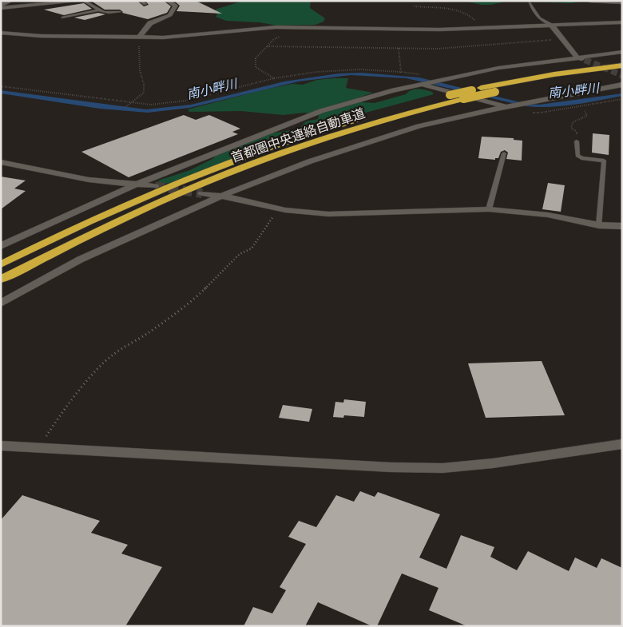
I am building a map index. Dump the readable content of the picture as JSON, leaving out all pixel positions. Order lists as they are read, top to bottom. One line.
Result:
{"streets":{"highway":["首都圏中央連絡自動車道"]},"water":["南小畔川"]}
